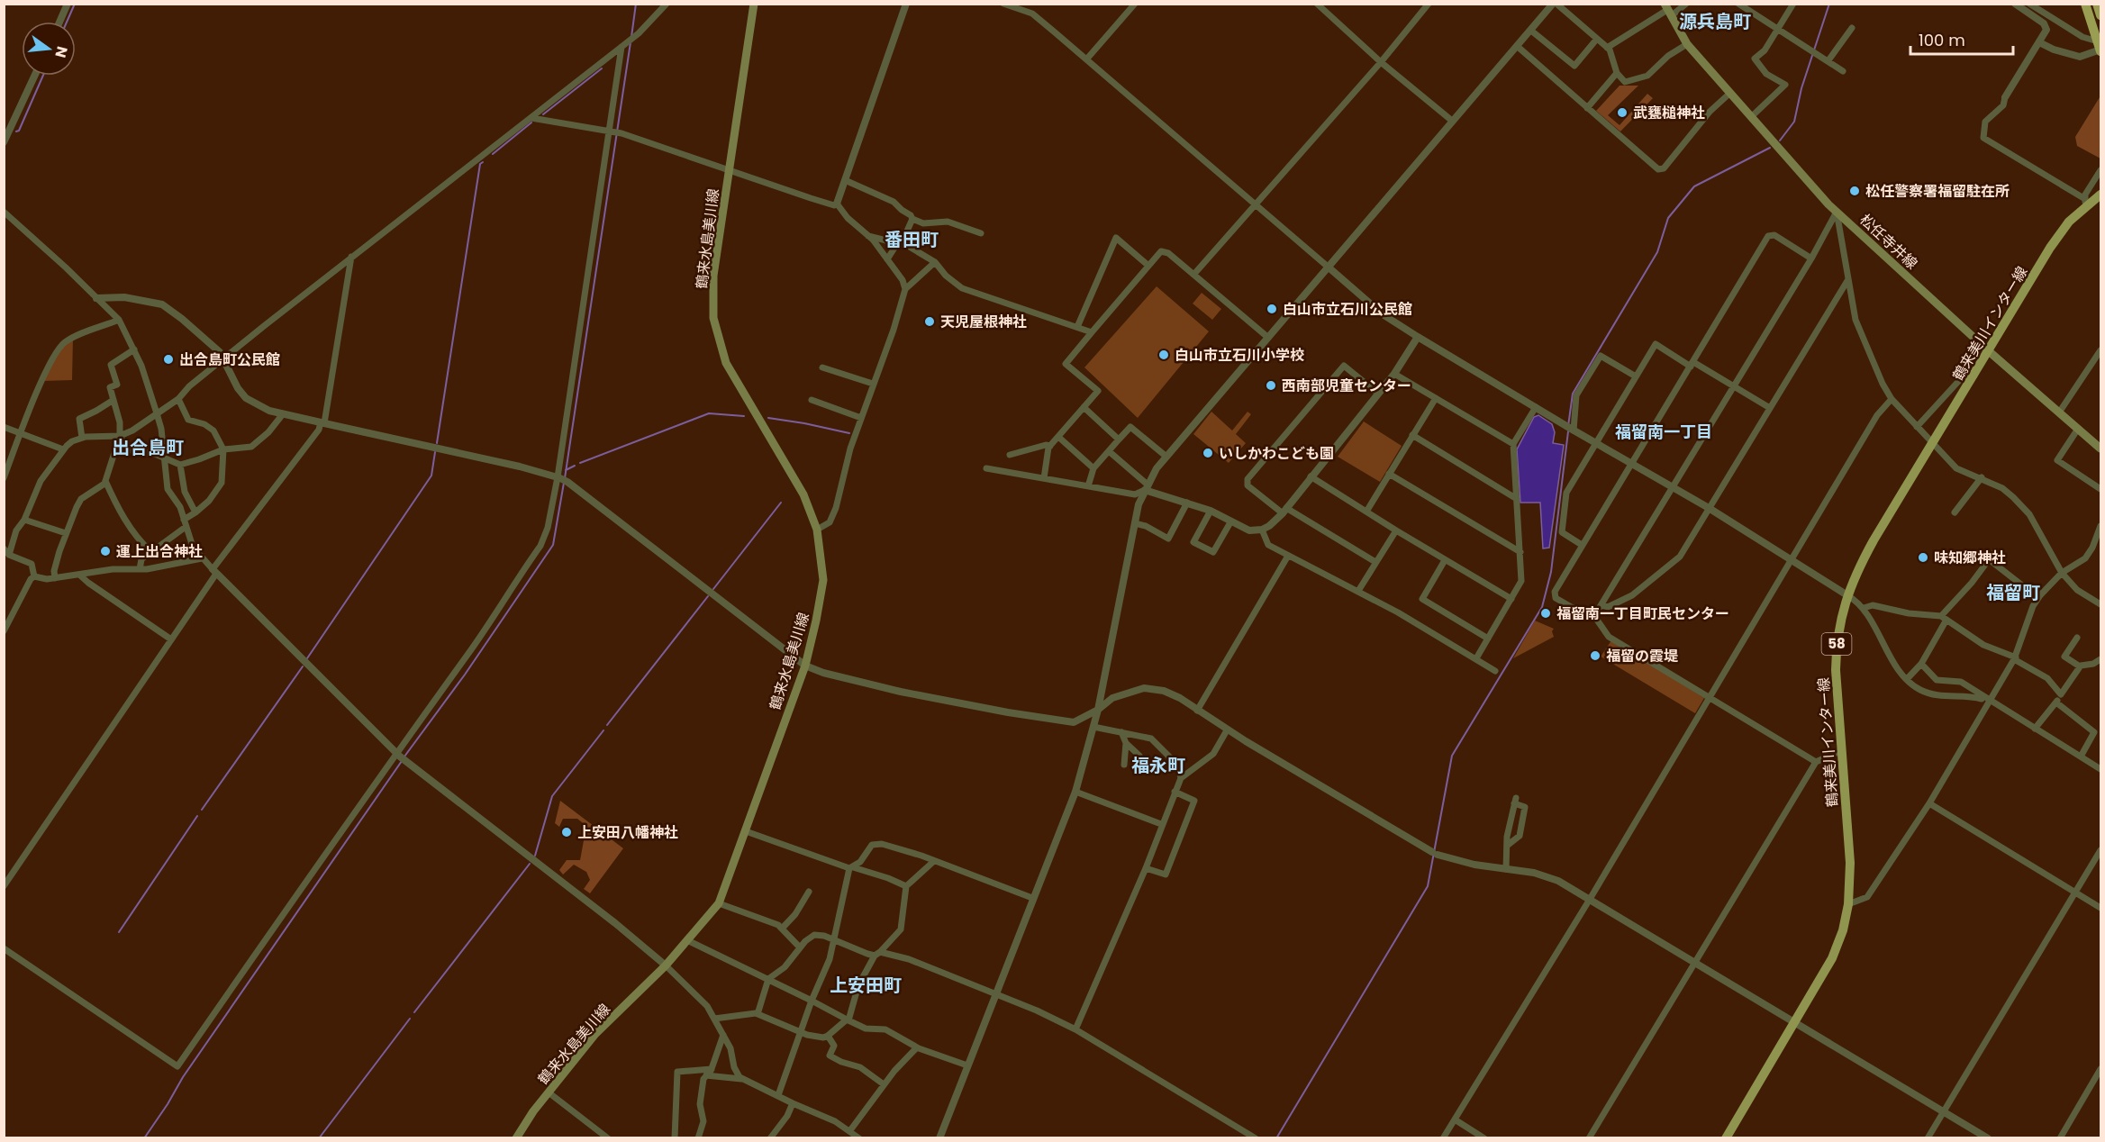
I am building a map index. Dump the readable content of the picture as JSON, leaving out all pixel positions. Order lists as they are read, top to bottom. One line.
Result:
{"streets":{"main road":["鶴来水島美川線","松任寺井線","鶴来美川インター線","58"]},"crossings":[["松任寺井線","鶴来美川インター線"]],"districts":["源兵島町","番田町","福留南一丁目","出合島町","福留町","福永町","上安田町"],"places":["武甕槌神社","松任警察署福留駐在所","白山市立石川公民館","天児屋根神社","白山市立石川小学校","出合島町公民館","西南部児童センター","いしかわこども園","運上出合神社","味知郷神社","福留南一丁目町民センター","福留の霞堤","上安田八幡神社"],"scale_bar":"100 m","north":"right"}
